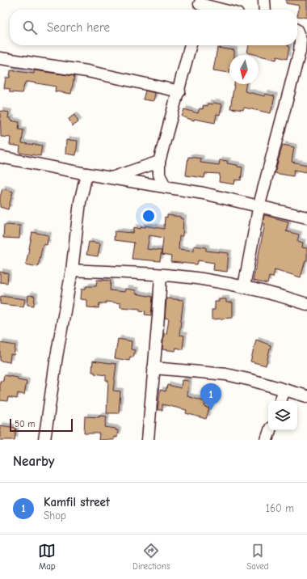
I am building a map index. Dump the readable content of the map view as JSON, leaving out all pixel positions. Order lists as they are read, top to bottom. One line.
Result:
{"scale_bar":"50 m","north":"bottom","page":{"search":"Search here","pins":"1","scale":"50 m","heading":"Nearby","list":[{"mark":"1","name":"Kamfil street","note":"Shop","value":"160 m"}],"nav":["Map","Directions","Saved"]}}
